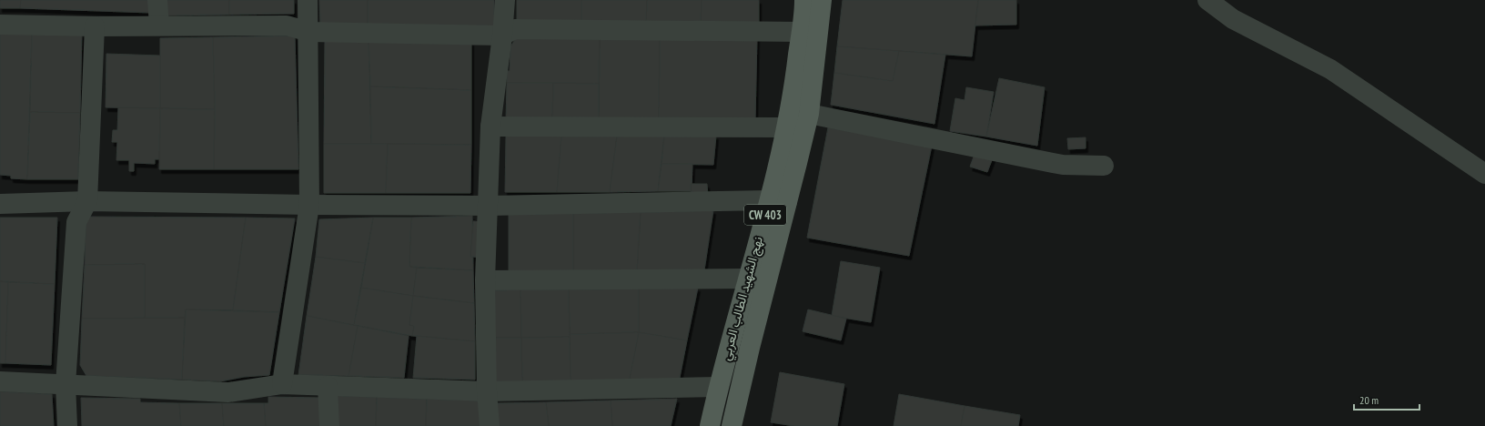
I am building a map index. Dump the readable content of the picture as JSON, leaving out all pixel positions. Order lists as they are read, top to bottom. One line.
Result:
{"streets":{"main road":["CW 403","نهج الشهيد الطالب العربي"]},"scale_bar":"20 m"}
